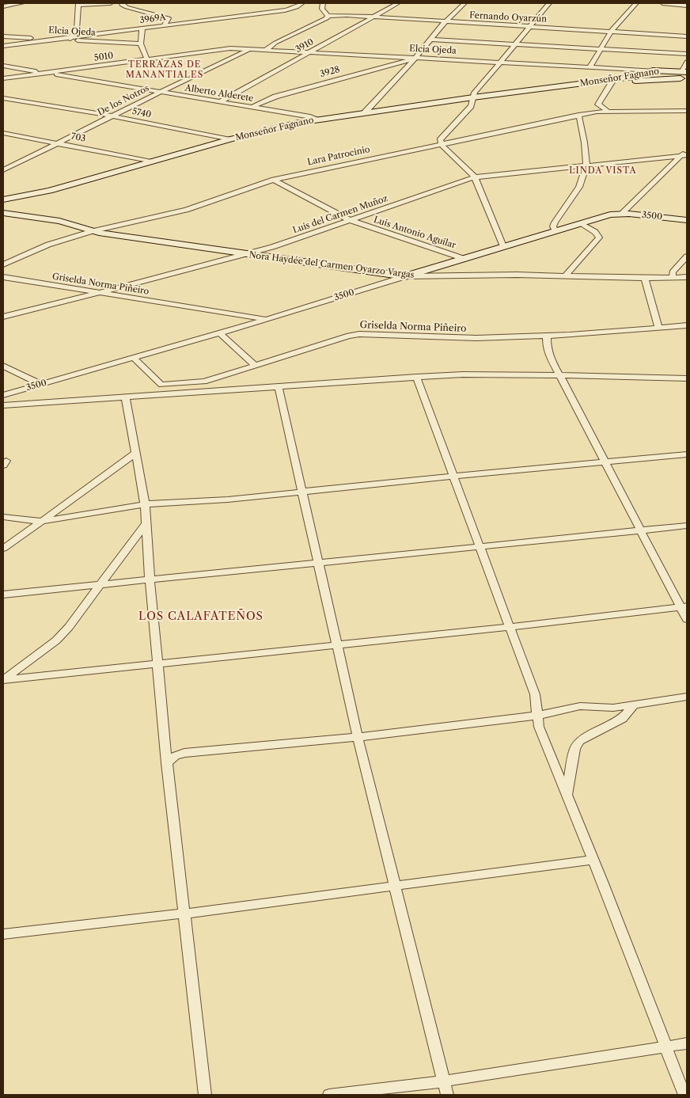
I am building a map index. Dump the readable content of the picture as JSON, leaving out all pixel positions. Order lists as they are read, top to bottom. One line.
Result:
{"streets":{"street":["Fernando Oyarzún","3969A","Elcia Ojeda","3910","5010","3928","Monseñor Fagnano","Alberto Alderete","De los Notros","5740","703","Lara Patrocinio","Luis del Carmen Muñoz","3500","Luis Antonio Aguilar","Nora Haydée del Carmen Oyarzo Vargas","Griselda Norma Piñeiro"]},"crossings":[["Fernando Oyarzún","3910"],["3969A","Elcia Ojeda"],["Elcia Ojeda","3910"],["Elcia Ojeda","5010"],["Elcia Ojeda","3928"],["Elcia Ojeda","Monseñor Fagnano"],["Elcia Ojeda","De los Notros"],["3910","Alberto Alderete"],["5010","Alberto Alderete"],["3928","Alberto Alderete"],["Monseñor Fagnano","Alberto Alderete"],["Monseñor Fagnano","5740"],["Monseñor Fagnano","703"],["Alberto Alderete","De los Notros"],["De los Notros","5740"],["De los Notros","703"],["Lara Patrocinio","Luis Antonio Aguilar"],["Lara Patrocinio","Nora Haydée del Carmen Oyarzo Vargas"],["Luis del Carmen Muñoz","Luis Antonio Aguilar"],["Luis del Carmen Muñoz","Nora Haydée del Carmen Oyarzo Vargas"],["Luis del Carmen Muñoz","Griselda Norma Piñeiro"],["3500","Luis Antonio Aguilar"],["3500","Nora Haydée del Carmen Oyarzo Vargas"],["3500","Griselda Norma Piñeiro"]],"districts":["TERRAZAS DE MANANTIALES","LINDA VISTA","LOS CALAFATEÑOS"]}
